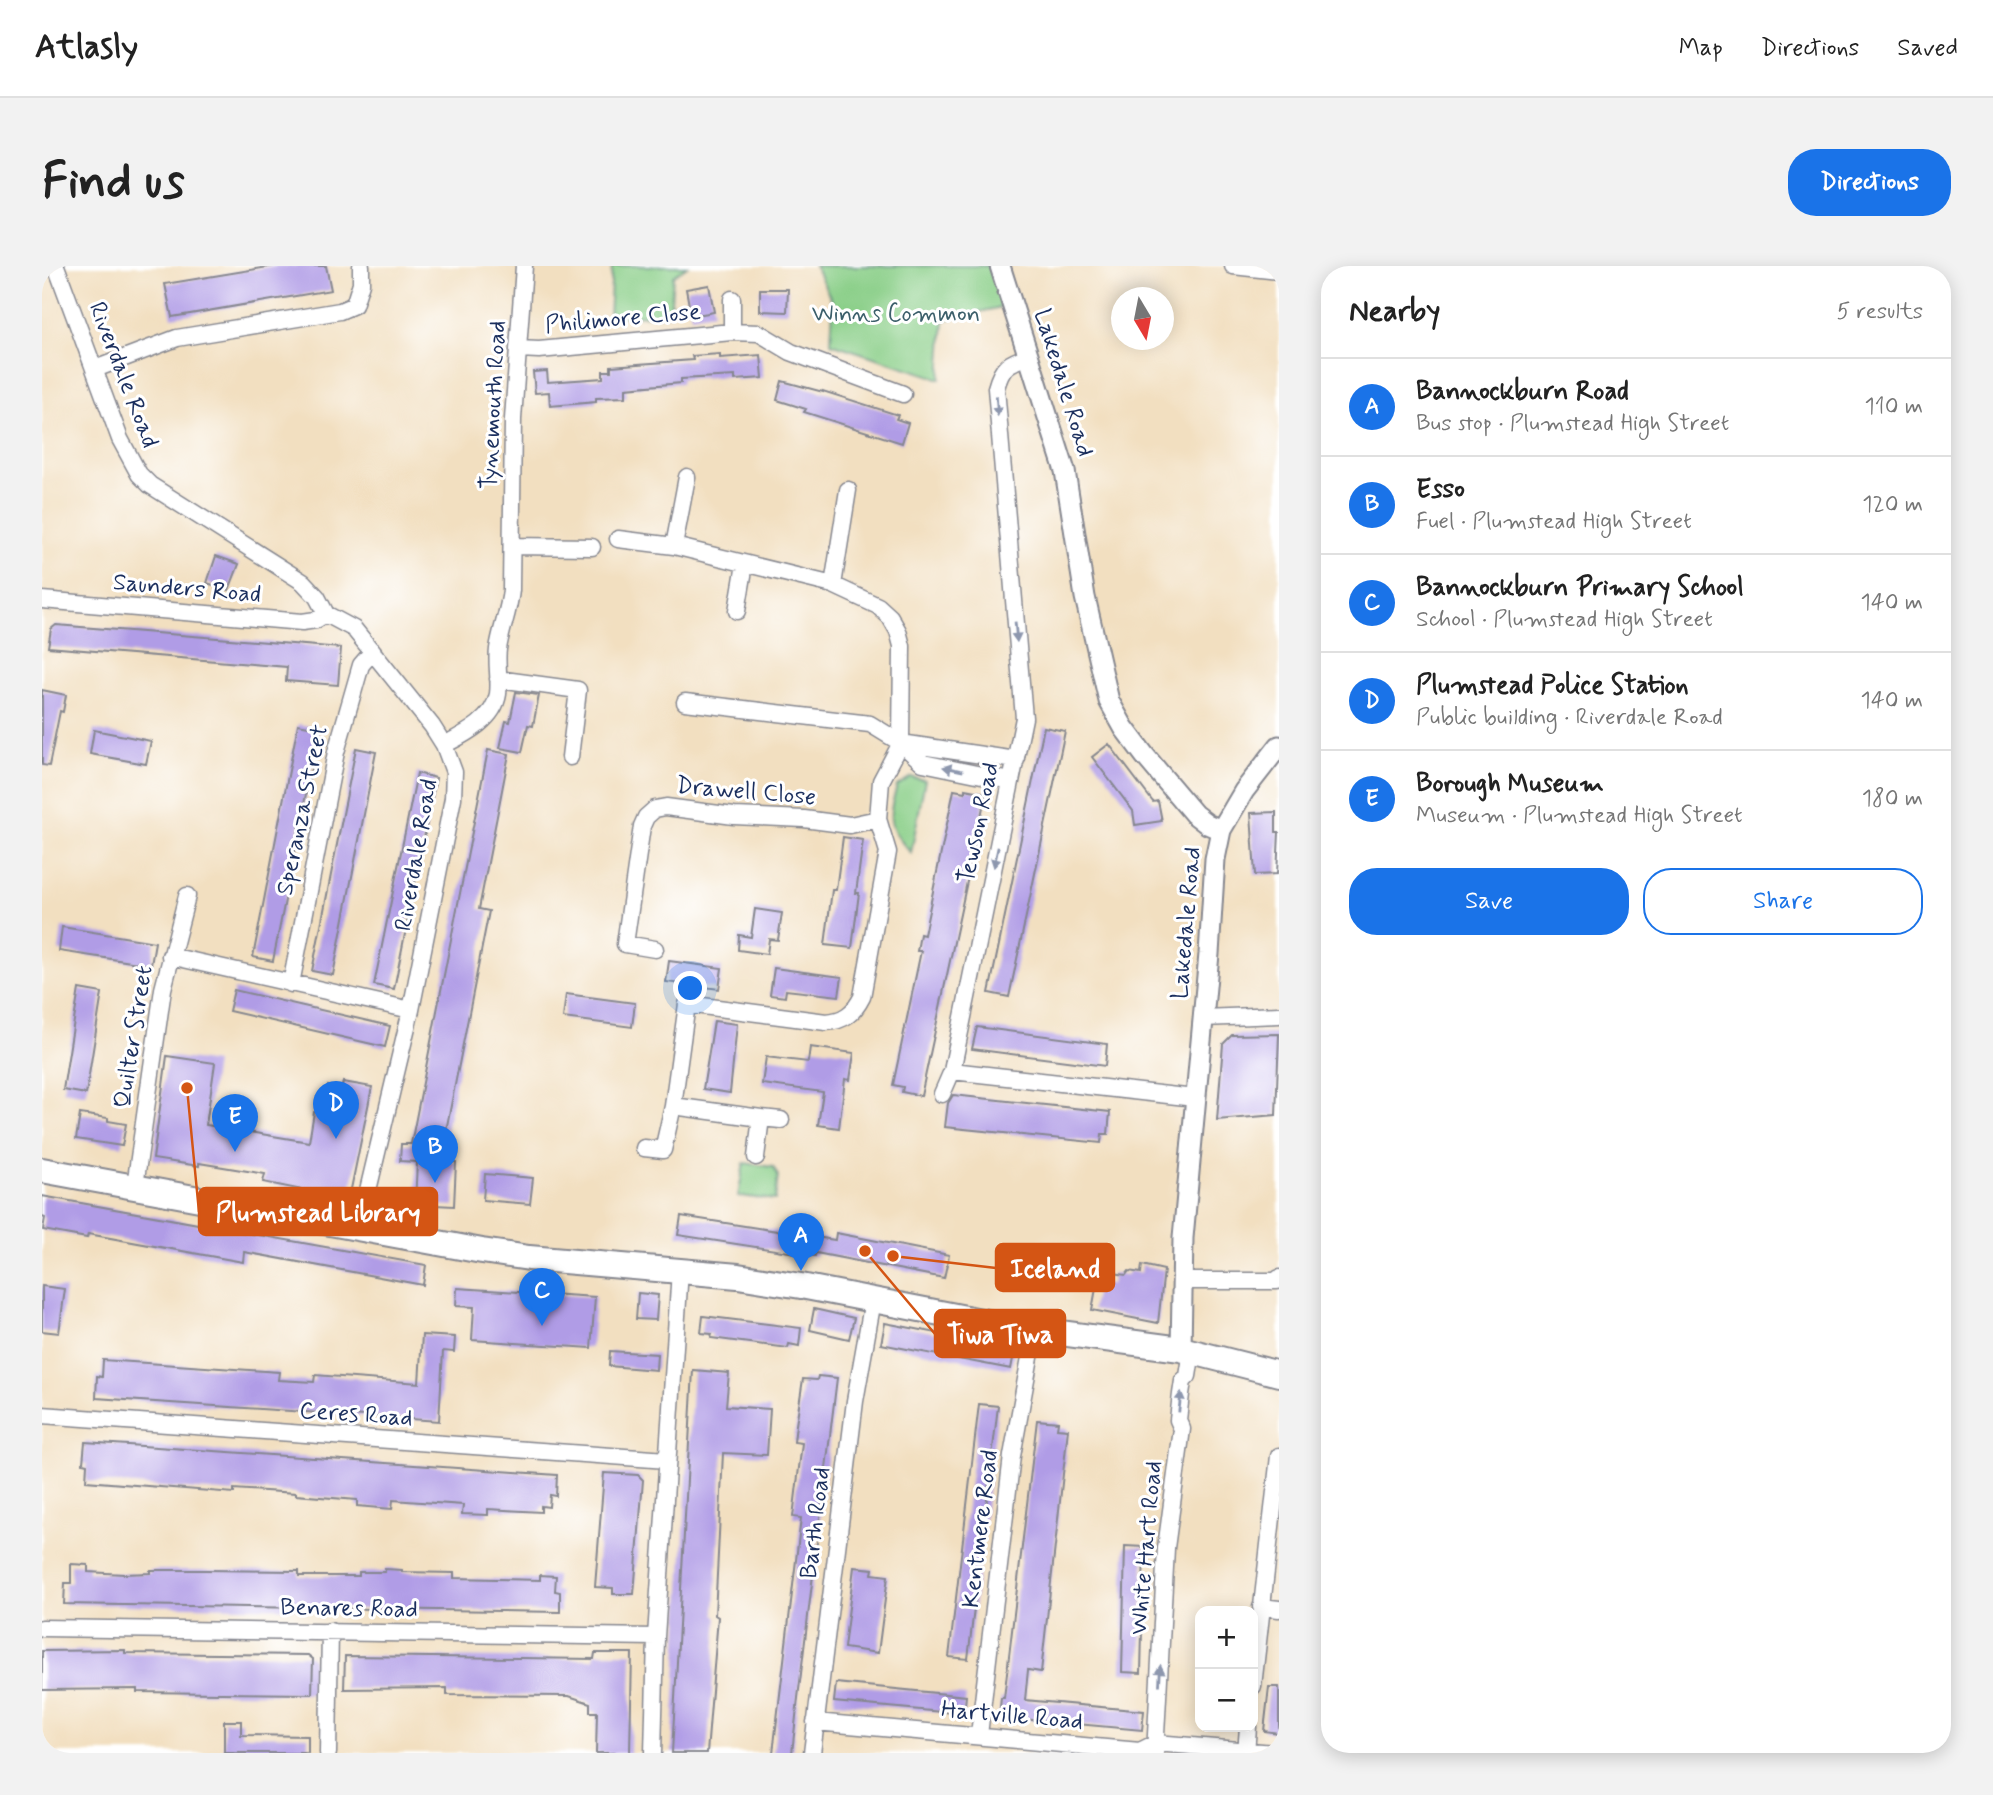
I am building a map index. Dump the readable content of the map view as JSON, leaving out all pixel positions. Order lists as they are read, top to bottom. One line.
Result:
{"streets":{"street":["Philimore Close","Riverdale Road","Lakedale Road","Tynemouth Road","Saunders Road","Drawell Close","Speranza Street","Tewson Road","Quilter Street","Ceres Road","Barth Road","Kentmere Road","White Hart Road","Benares Road","Hartville Road"]},"crossings":[["Philimore Close","Tynemouth Road"],["Riverdale Road","Tynemouth Road"],["Riverdale Road","Saunders Road"],["Riverdale Road","Speranza Street"],["Lakedale Road","Tewson Road"],["Lakedale Road","White Hart Road"],["Barth Road","Hartville Road"],["Kentmere Road","Hartville Road"],["White Hart Road","Hartville Road"]],"one_way":["Tewson Road"],"parks":["Winns Common"],"places":["Plumstead Library","Tiwa Tiwa","Iceland"],"north":"bottom","page":{"header":"Atlasly","nav":["Map","Directions","Saved"],"buttons":["Directions",["Save","Share"]],"title":"Find us","heading":["Nearby","5 results"],"list":[{"mark":"A","name":"Bannockburn Road","note":"Bus stop · Plumstead High Street","value":"110 m"},{"mark":"B","name":"Esso","note":"Fuel · Plumstead High Street","value":"120 m"},{"mark":"C","name":"Bannockburn Primary School","note":"School · Plumstead High Street","value":"140 m"},{"mark":"D","name":"Plumstead Police Station","note":"Public building · Riverdale Road","value":"140 m"},{"mark":"E","name":"Borough Museum","note":"Museum · Plumstead High Street","value":"180 m"}],"pins":["D","E","B","A","C"],"map_buttons":["+","−"]}}
